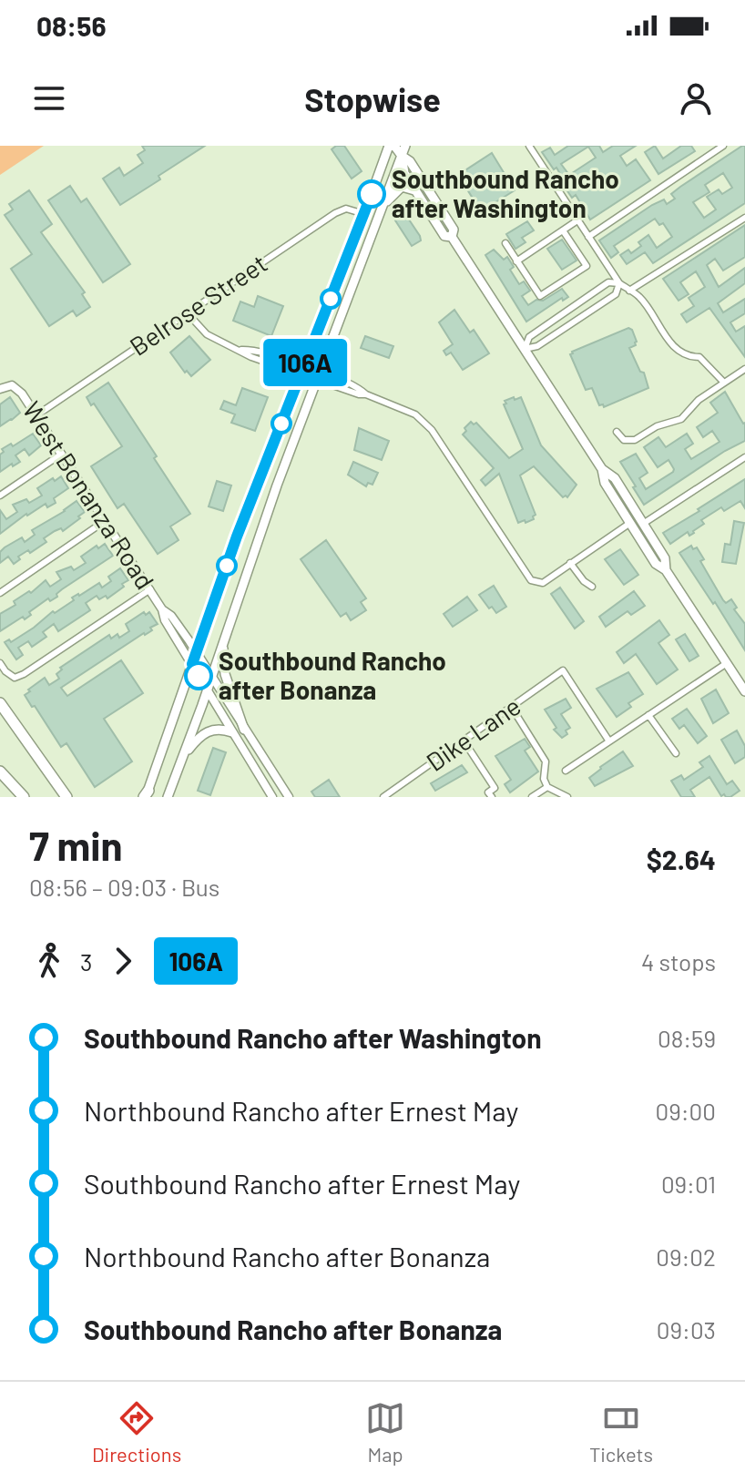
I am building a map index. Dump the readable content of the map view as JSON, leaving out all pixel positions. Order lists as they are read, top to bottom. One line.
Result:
{"streets":{"street":["Belrose Street","West Bonanza Road","Dike Lane"]},"crossings":[["Belrose Street","West Bonanza Road"]],"places":["Southbound Rancho after Washington","Southbound Rancho after Bonanza"],"lines":["bus line 106A"],"page":{"status":"08:56","header":"Stopwise","on_map":"106A","heading":["7 min","08:56 – 09:03 · Bus","$2.64"],"legs":["3","106A","4 stops"],"list":[{"name":"Southbound Rancho after Washington","value":"08:59"},{"name":"Northbound Rancho after Ernest May","value":"09:00"},{"name":"Southbound Rancho after Ernest May","value":"09:01"},{"name":"Northbound Rancho after Bonanza","value":"09:02"},{"name":"Southbound Rancho after Bonanza","value":"09:03"}],"tabs":["Directions","Map","Tickets"]}}
